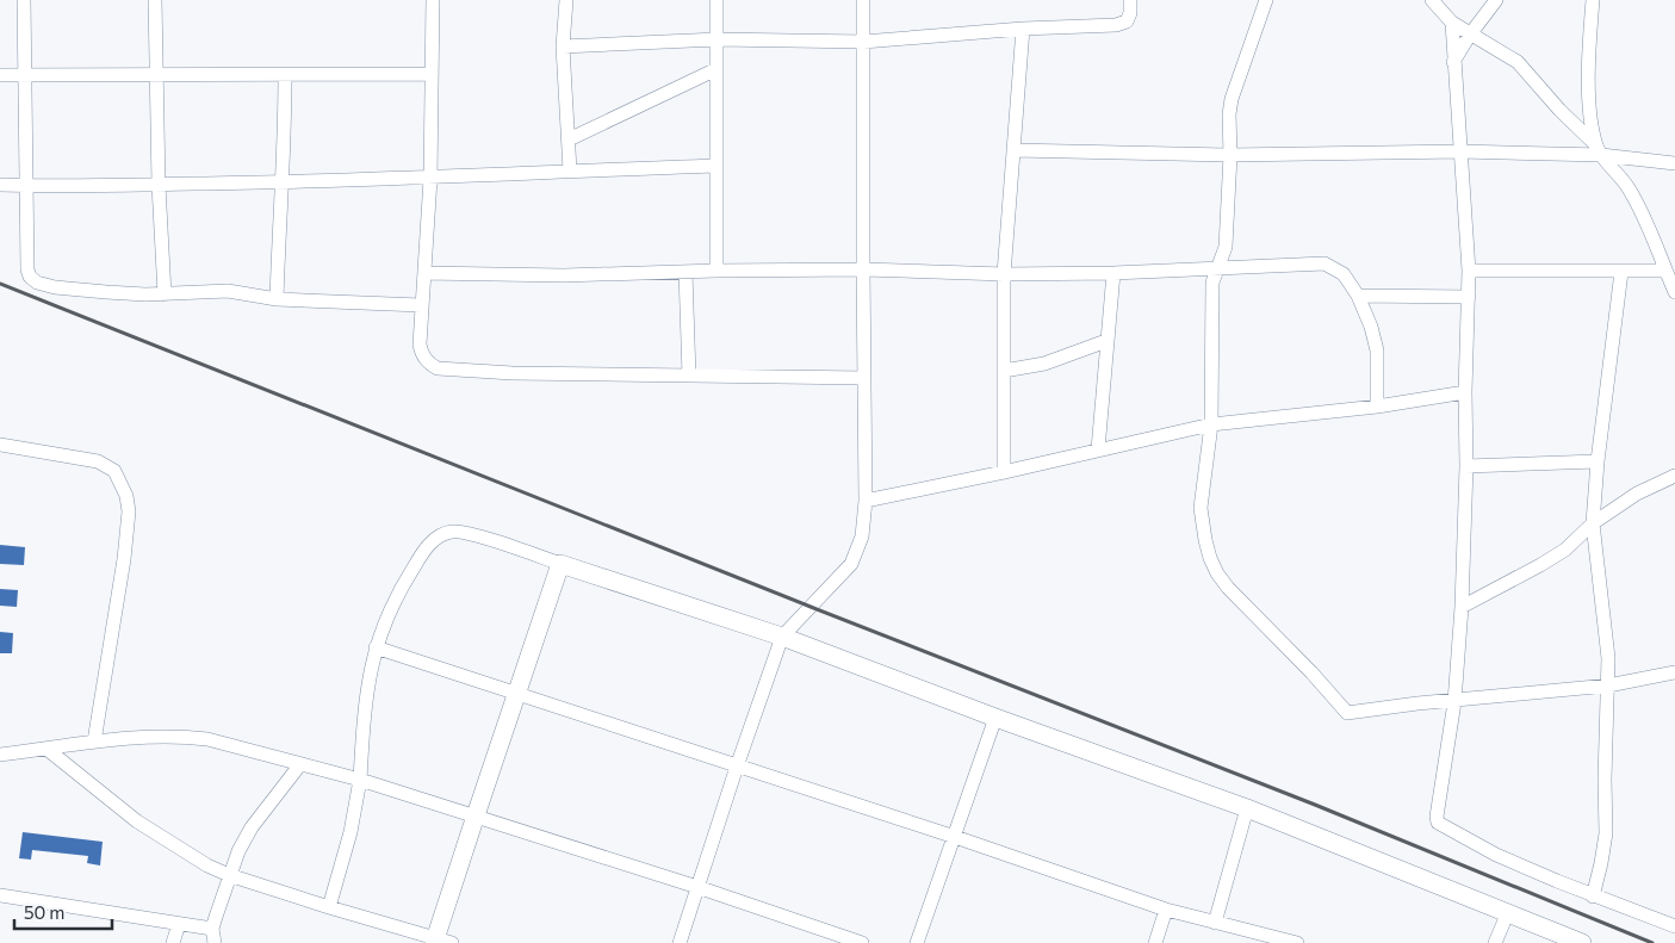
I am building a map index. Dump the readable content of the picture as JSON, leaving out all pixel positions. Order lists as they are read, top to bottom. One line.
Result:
{"scale_bar":"50 m"}
